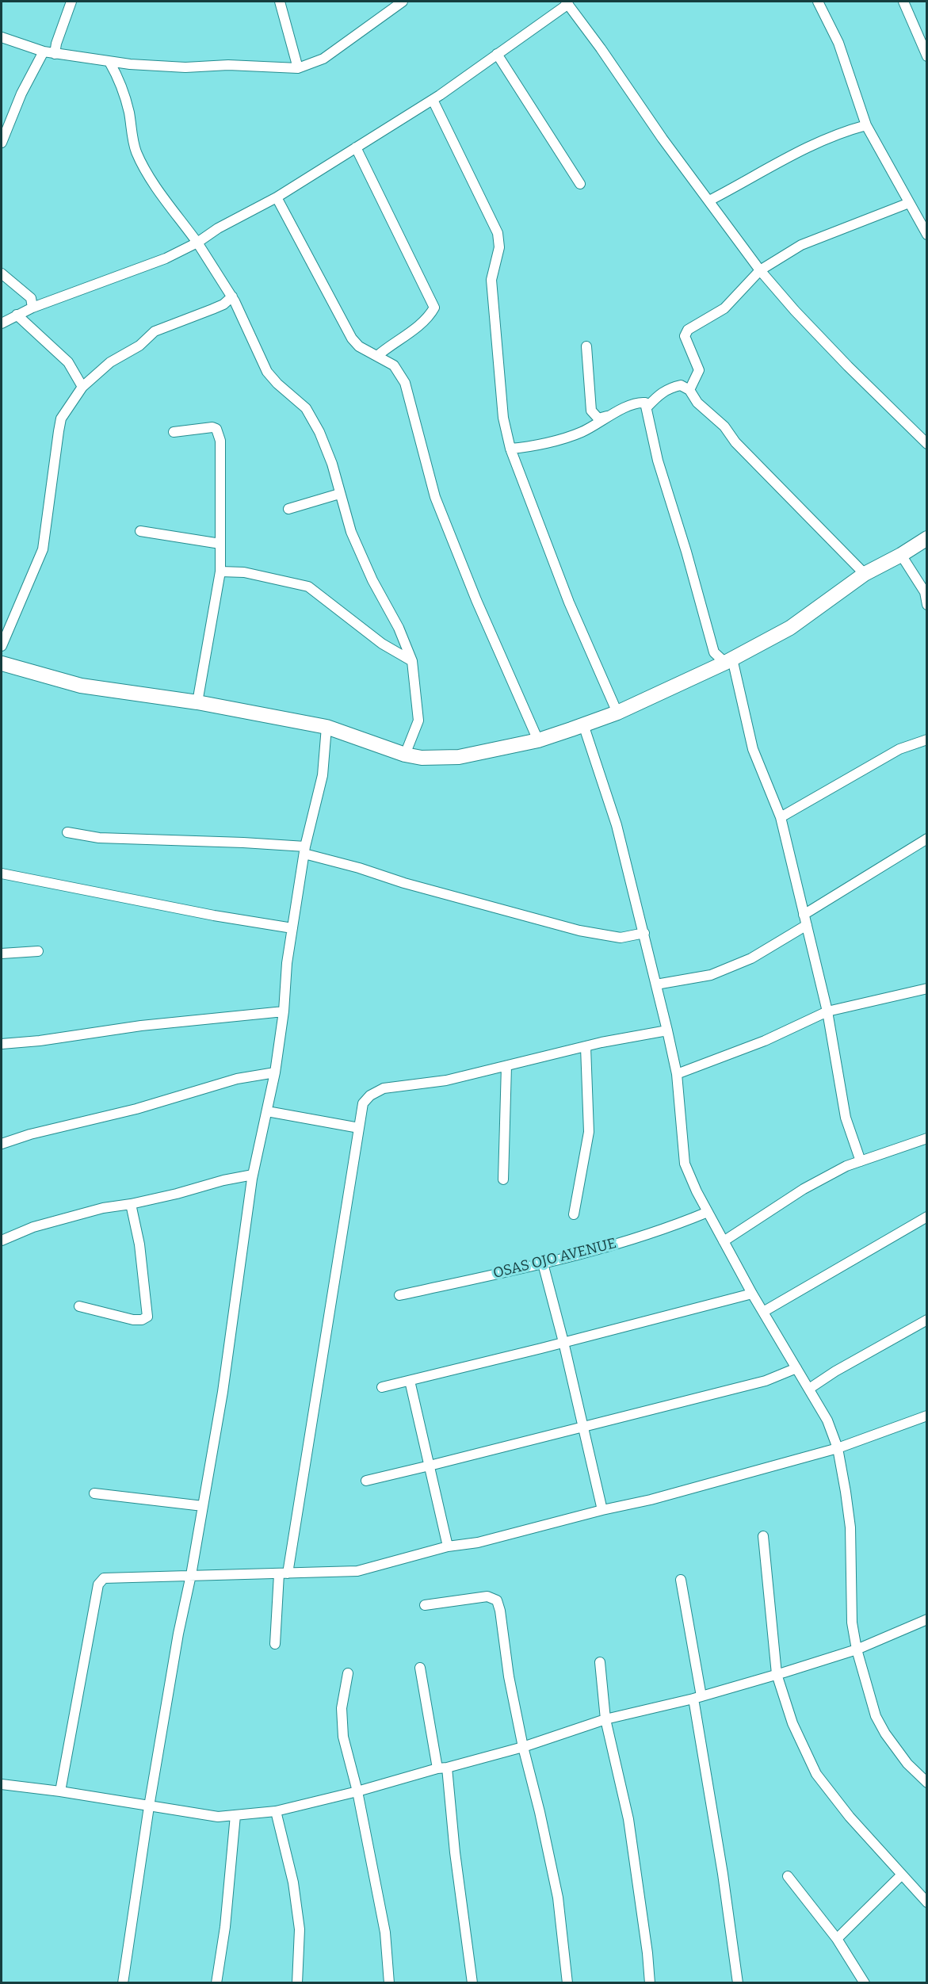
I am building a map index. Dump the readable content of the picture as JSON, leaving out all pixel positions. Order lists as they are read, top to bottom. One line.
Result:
{"streets":{"street":["OSAS OJO AVENUE"]}}
